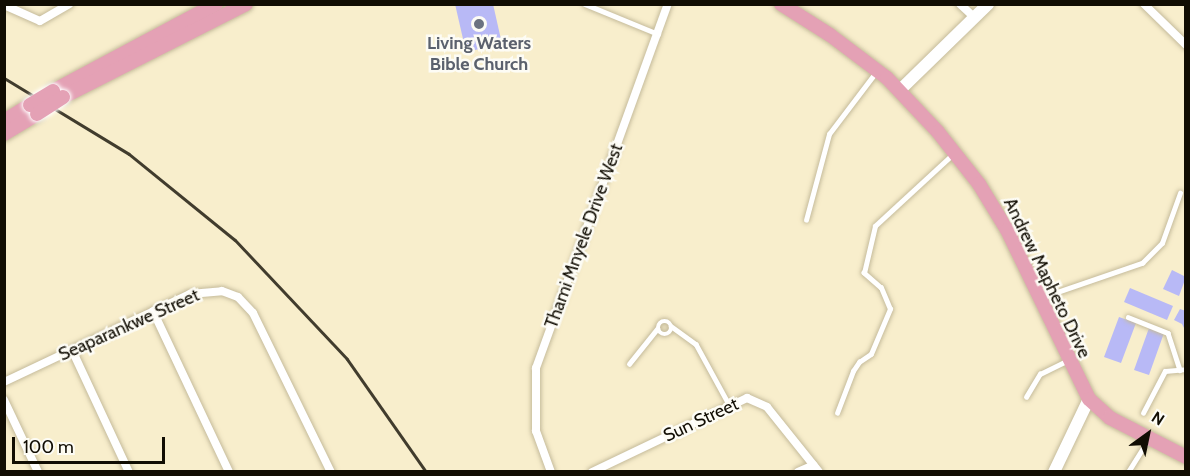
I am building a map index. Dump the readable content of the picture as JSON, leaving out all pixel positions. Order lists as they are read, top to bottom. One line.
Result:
{"streets":{"main road":["Andrew Mapheto Drive"],"street":["Thami Mnyele Drive West","Seaparankwe Street","Sun Street"]},"places":["Living Waters Bible Church"],"scale_bar":"100 m","north":"top right"}
